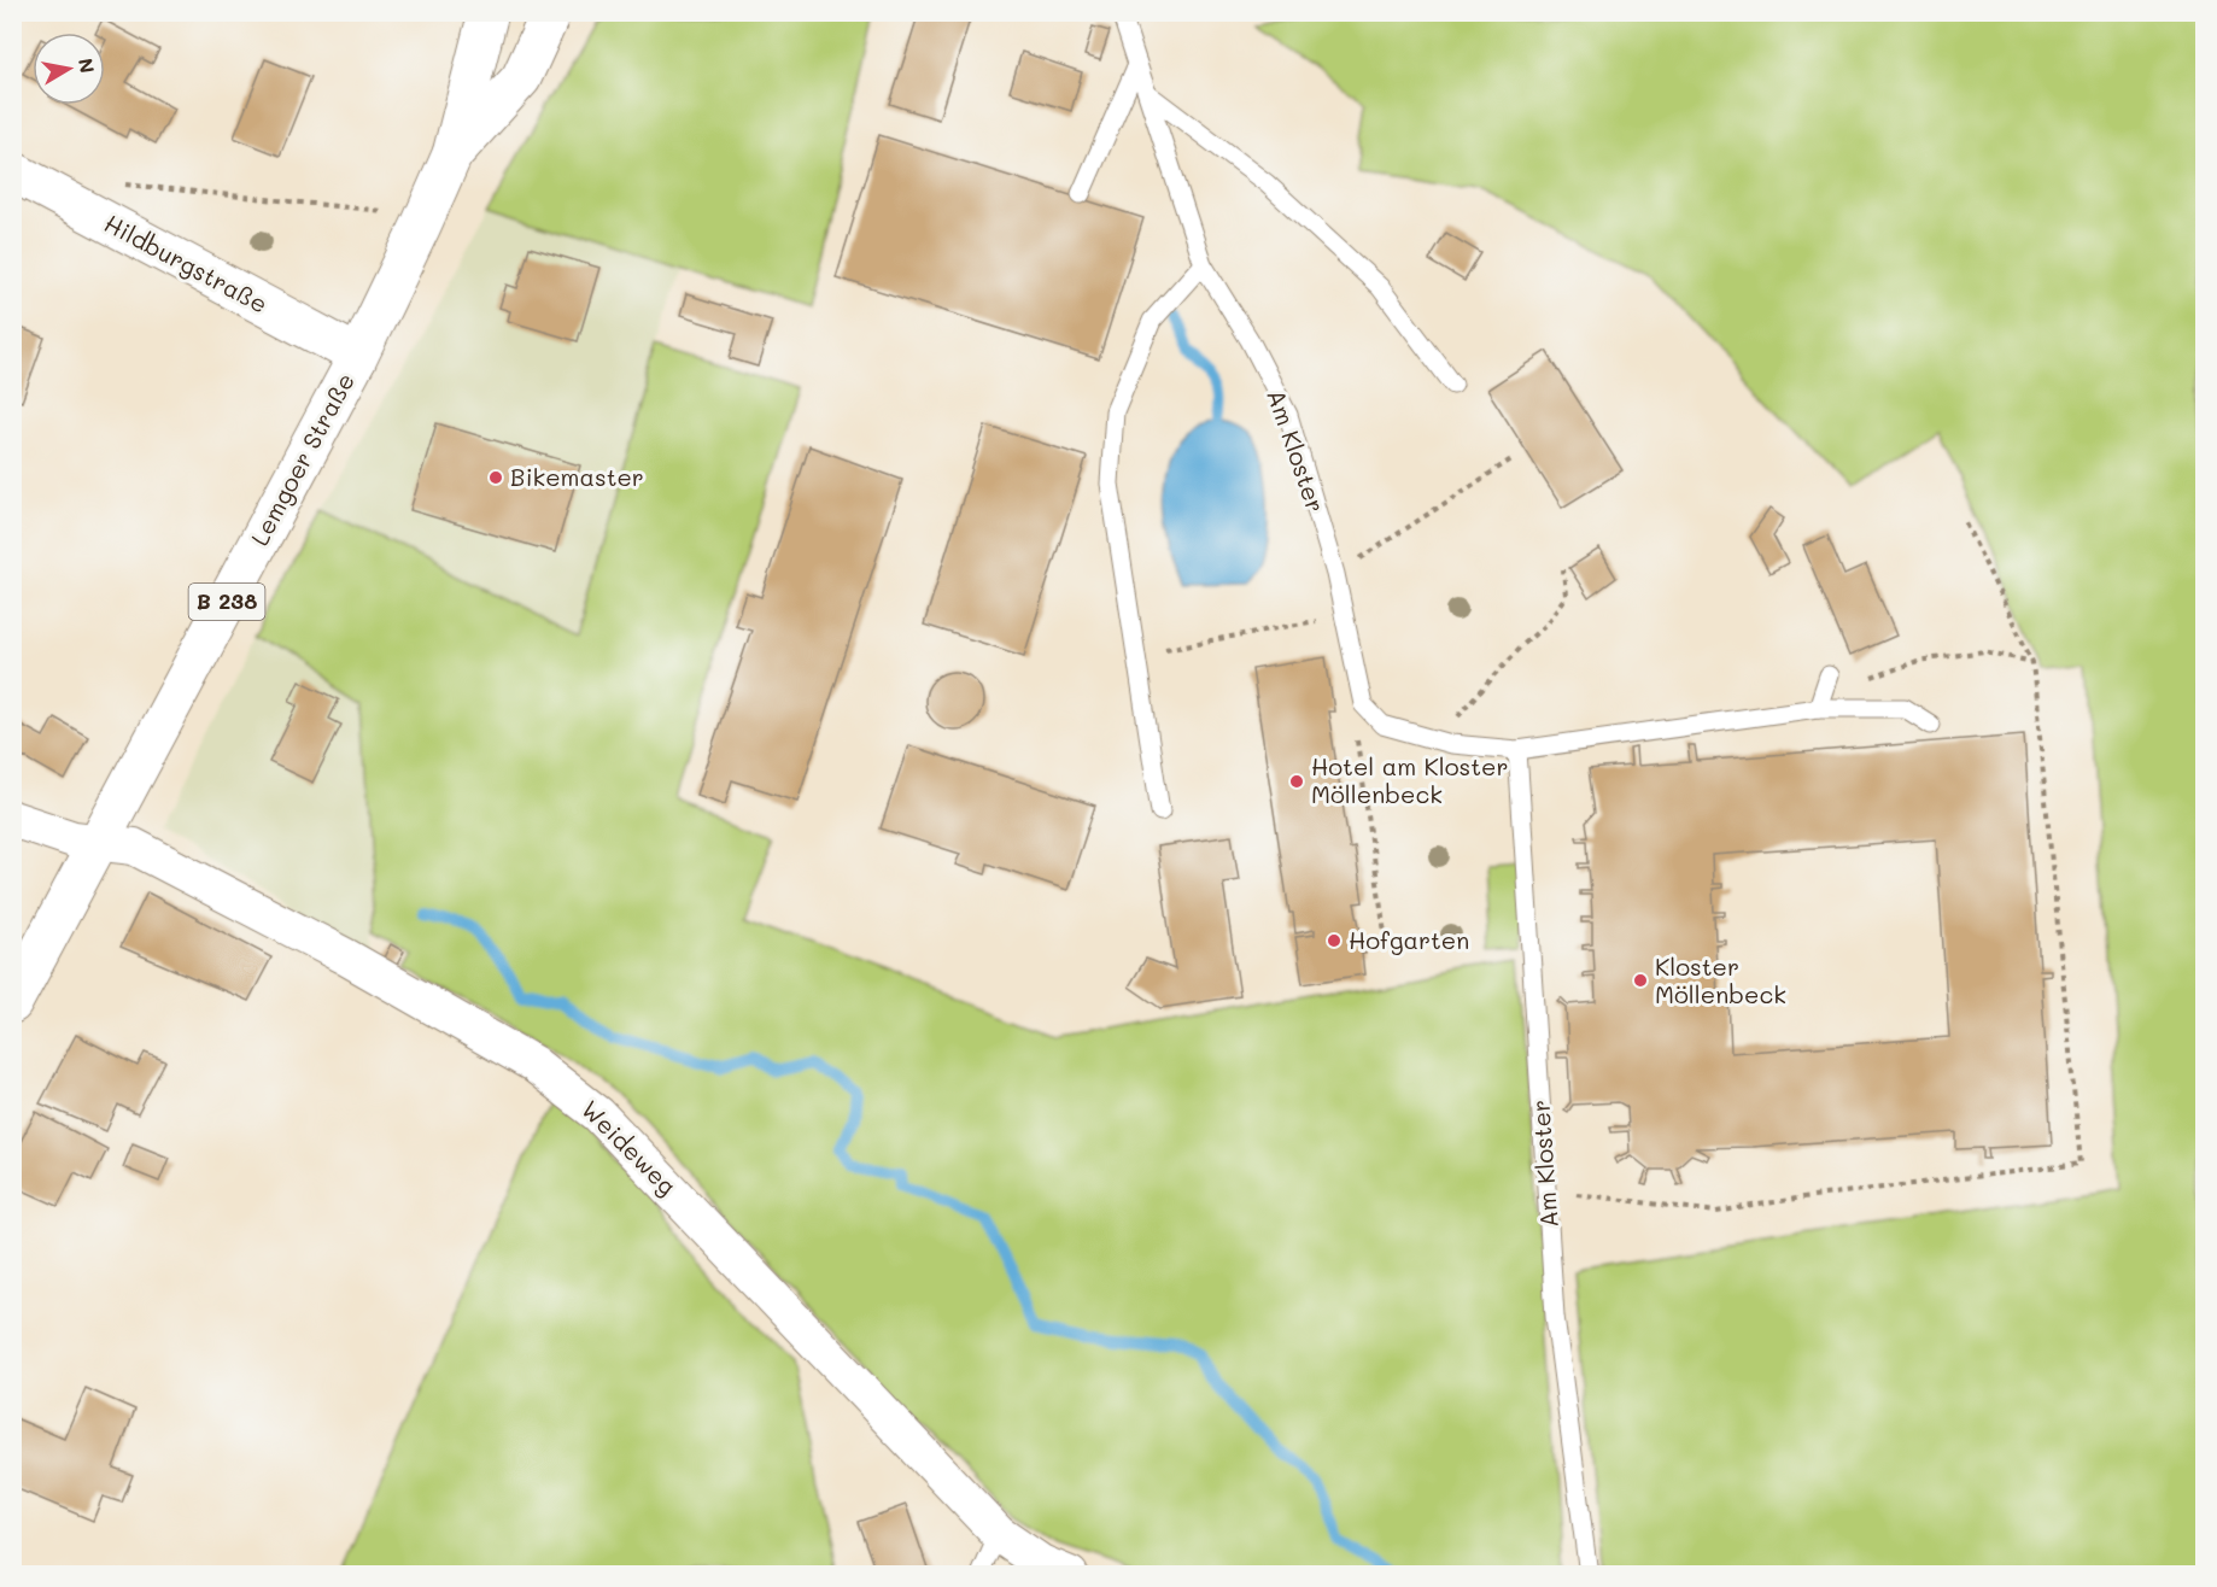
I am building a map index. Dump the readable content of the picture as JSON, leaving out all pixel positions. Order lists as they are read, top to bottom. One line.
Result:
{"streets":{"main road":["Hildburgstraße","Lemgoer Straße","B 238"],"street":["Weideweg"],"lane":["Am Kloster"]},"crossings":[["Hildburgstraße","Lemgoer Straße"],["Lemgoer Straße","Weideweg"]],"places":["Bikemaster","Hotel am Kloster Möllenbeck","Hofgarten","Kloster Möllenbeck"],"north":"right"}
